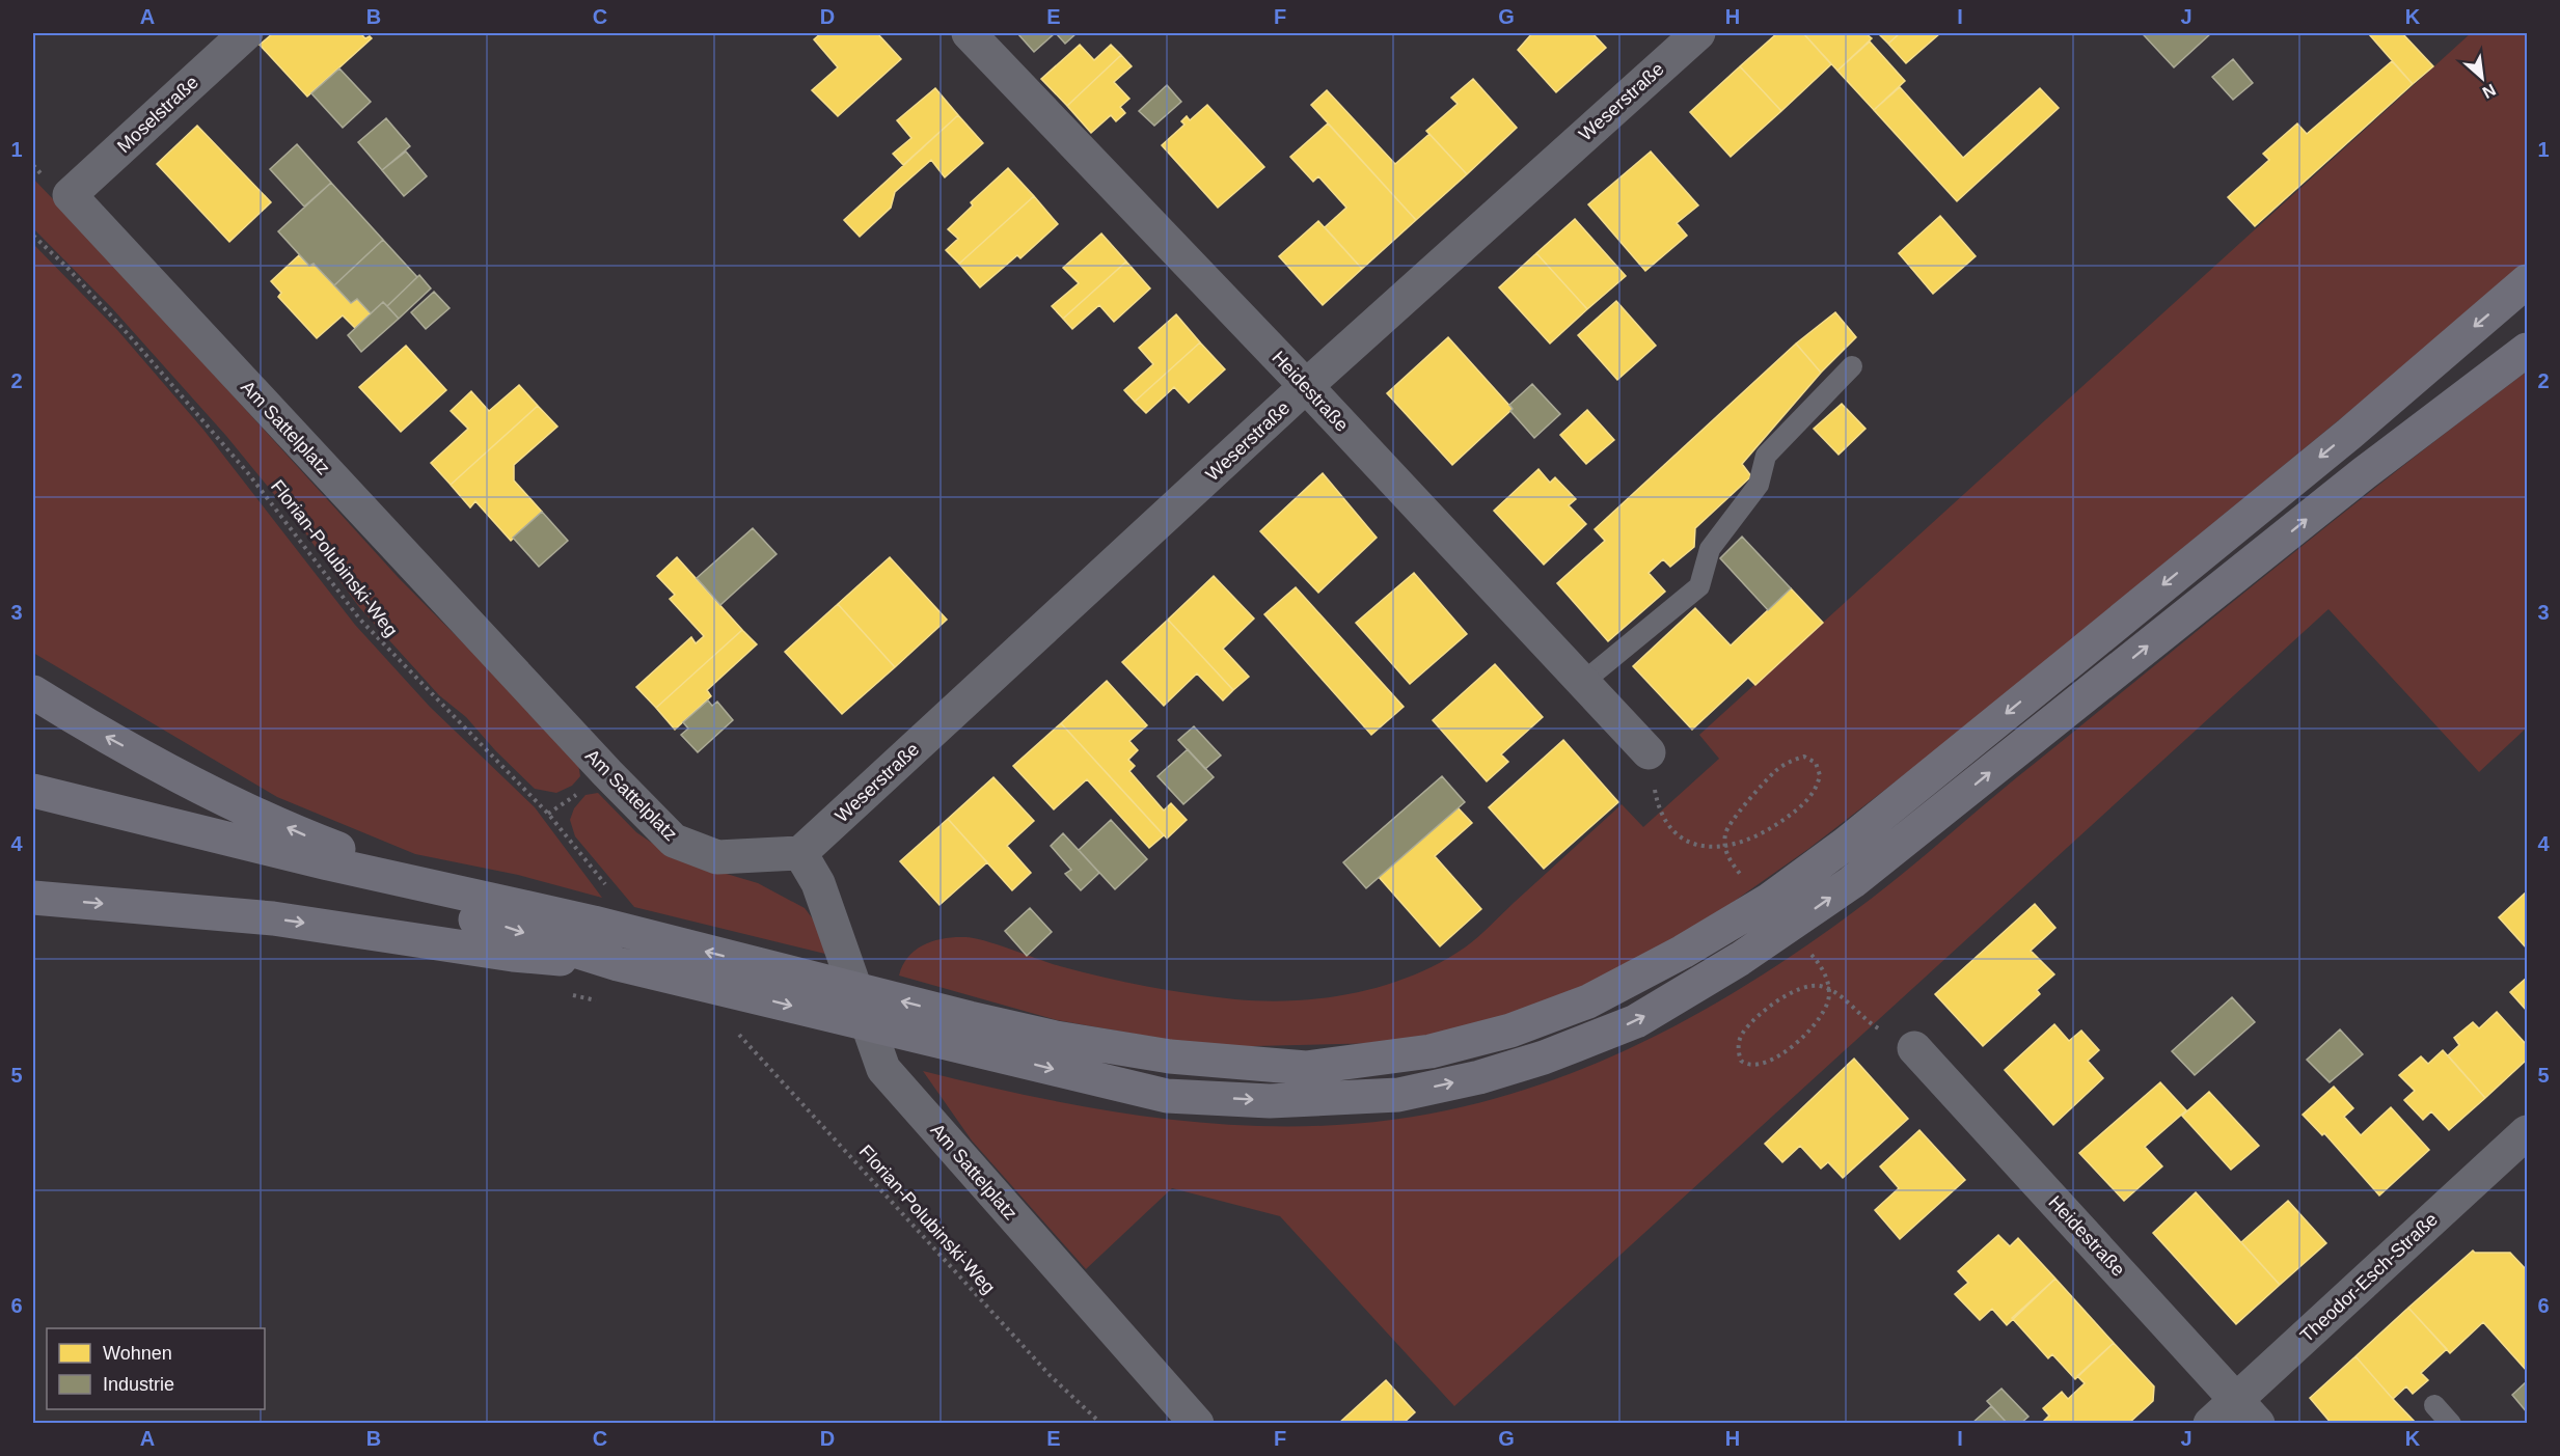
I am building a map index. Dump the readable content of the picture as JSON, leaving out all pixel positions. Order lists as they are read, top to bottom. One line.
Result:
{"streets":{"street":["Weserstraße","Moselstraße","Heidestraße","Am Sattelplatz","Theodor-Esch-Straße"],"path":["Florian-Polubinski-Weg"]},"crossings":[["Weserstraße","Heidestraße"],["Weserstraße","Am Sattelplatz"],["Moselstraße","Am Sattelplatz"],["Heidestraße","Theodor-Esch-Straße"]],"legend":["Wohnen","Industrie"],"north":"bottom right","grid":{"columns":["A","B","C","D","E","F","G","H","I","J","K"],"rows":["1","2","3","4","5","6"]}}
